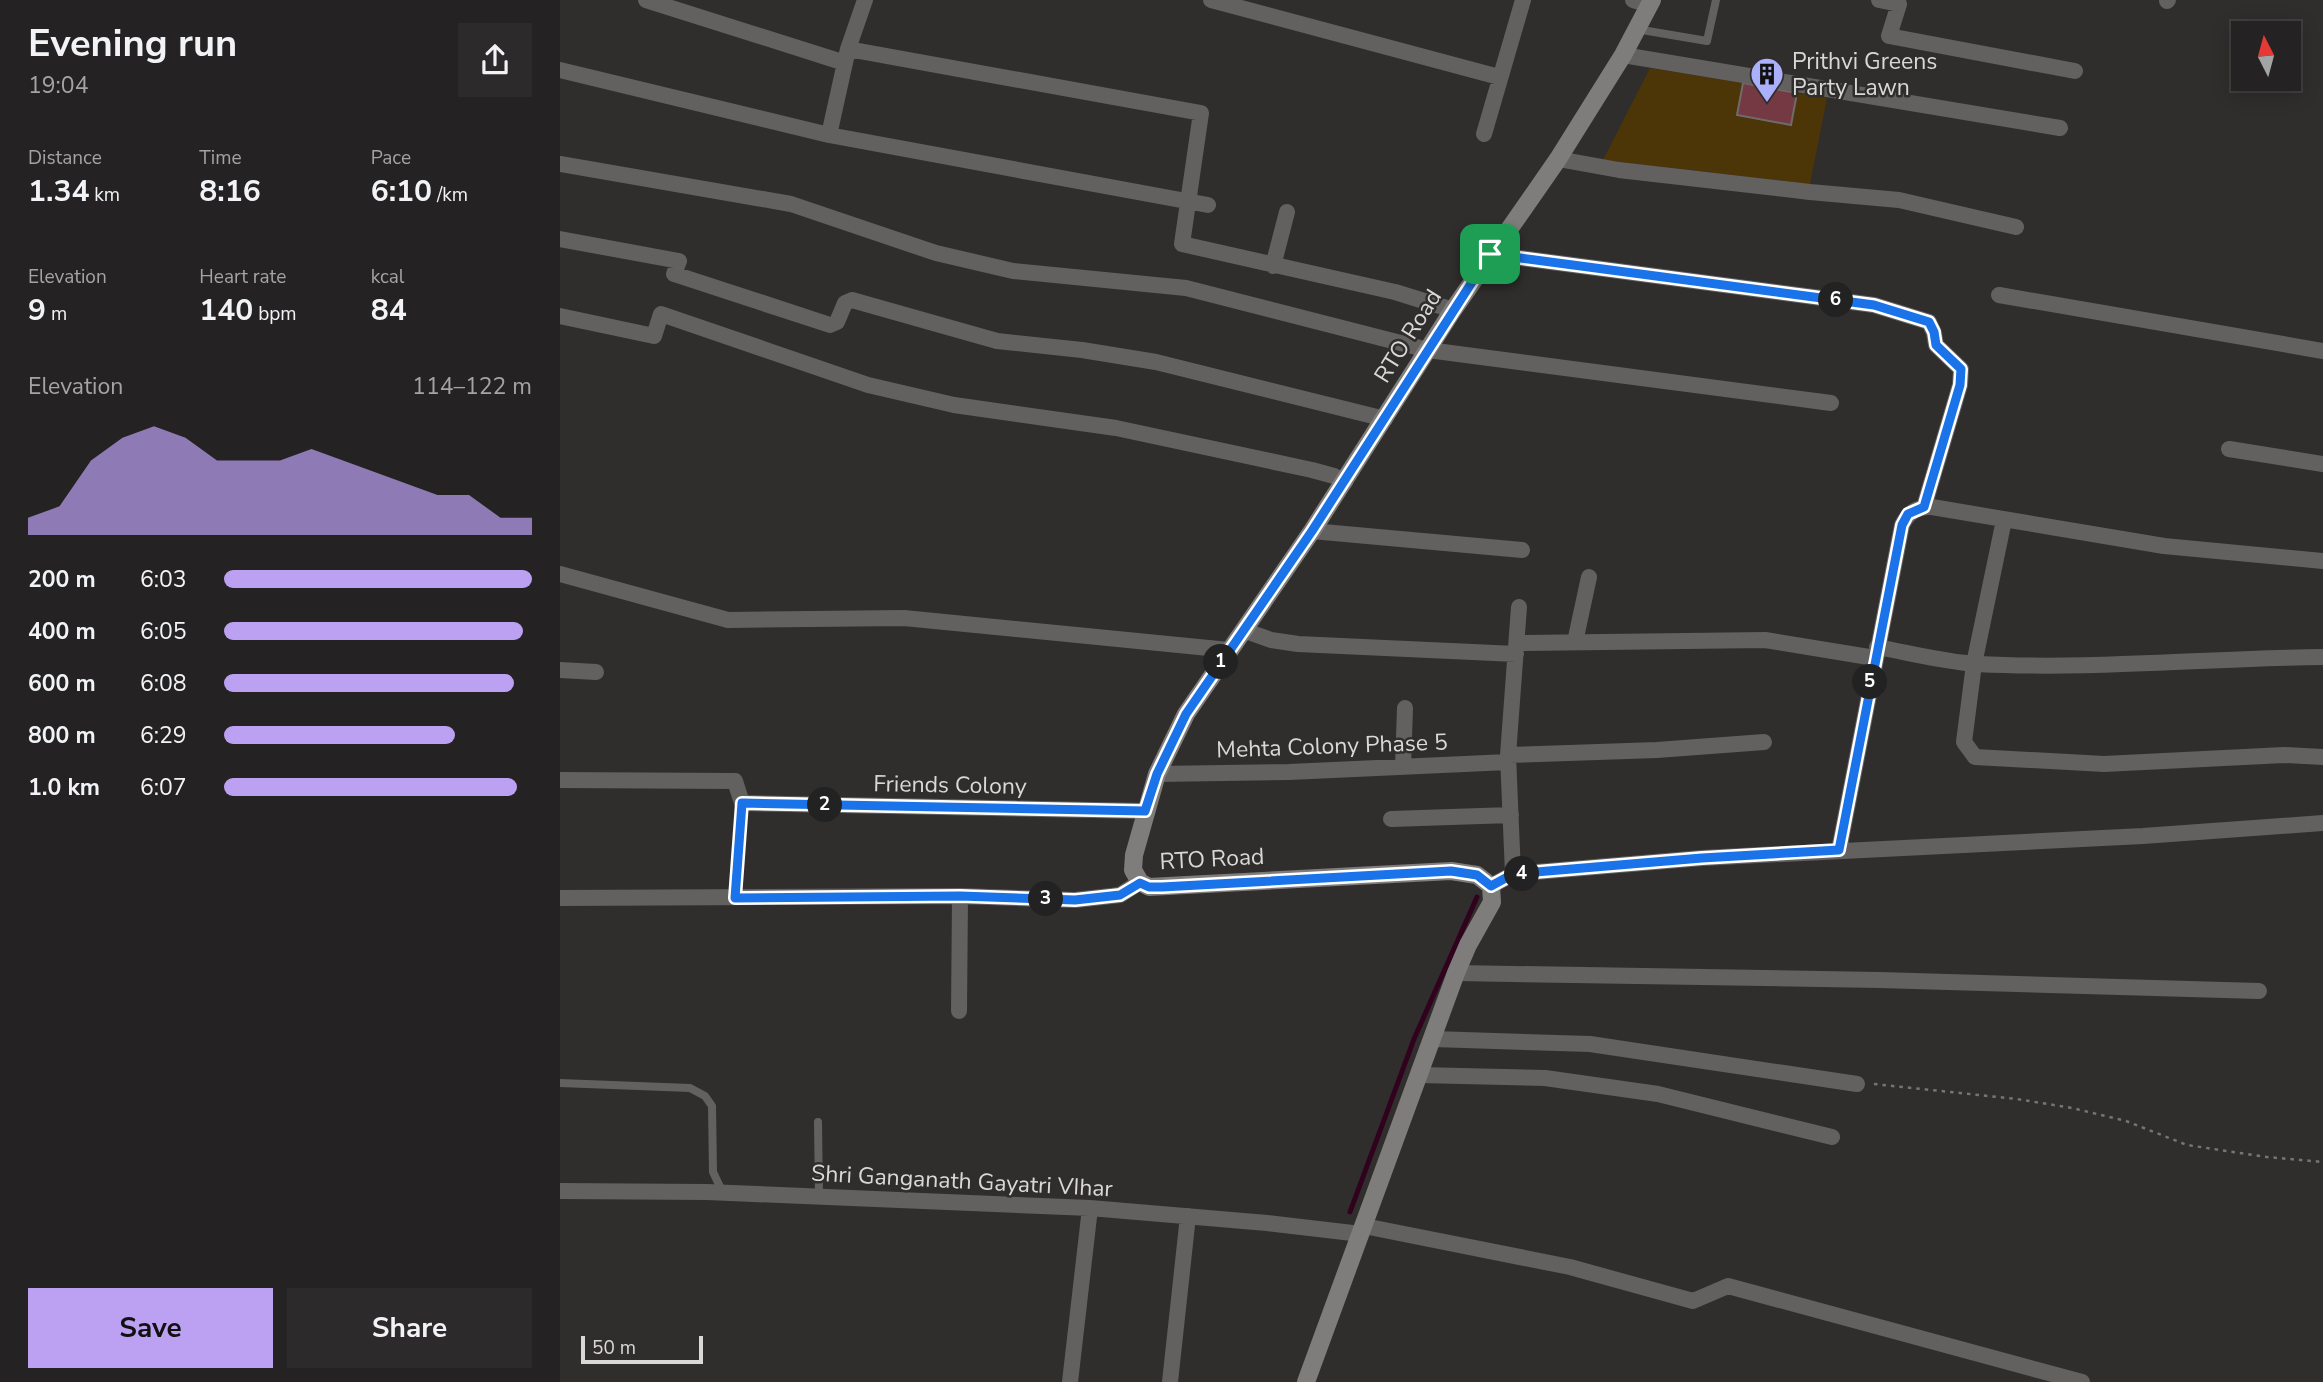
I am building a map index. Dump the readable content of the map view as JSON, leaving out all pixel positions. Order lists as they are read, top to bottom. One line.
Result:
{"streets":{"street":["RTO Road","Mehta Colony Phase 5","Friends Colony","Shri Ganganath Gayatri VIhar"]},"crossings":[["RTO Road","Mehta Colony Phase 5"],["RTO Road","Friends Colony"]],"places":{"building":["Prithvi Greens Party Lawn"]},"scale_bar":"50 m","north":"top","page":{"heading":["Evening run","19:04"],"stats":[["Distance","1.34 km"],["Time","8:16"],["Pace","6:10 /km"],["Elevation","9 m"],["Heart rate","140 bpm"],["kcal","84"]],"pins":["6","1","5","2","4","3"],"chart":["Elevation","114–122 m"],"list":[{"name":"200 m","note":"6:03"},{"name":"400 m","note":"6:05"},{"name":"600 m","note":"6:08"},{"name":"800 m","note":"6:29"},{"name":"1.0 km","note":"6:07"}],"buttons":["Save","Share"],"scale":"50 m"}}
